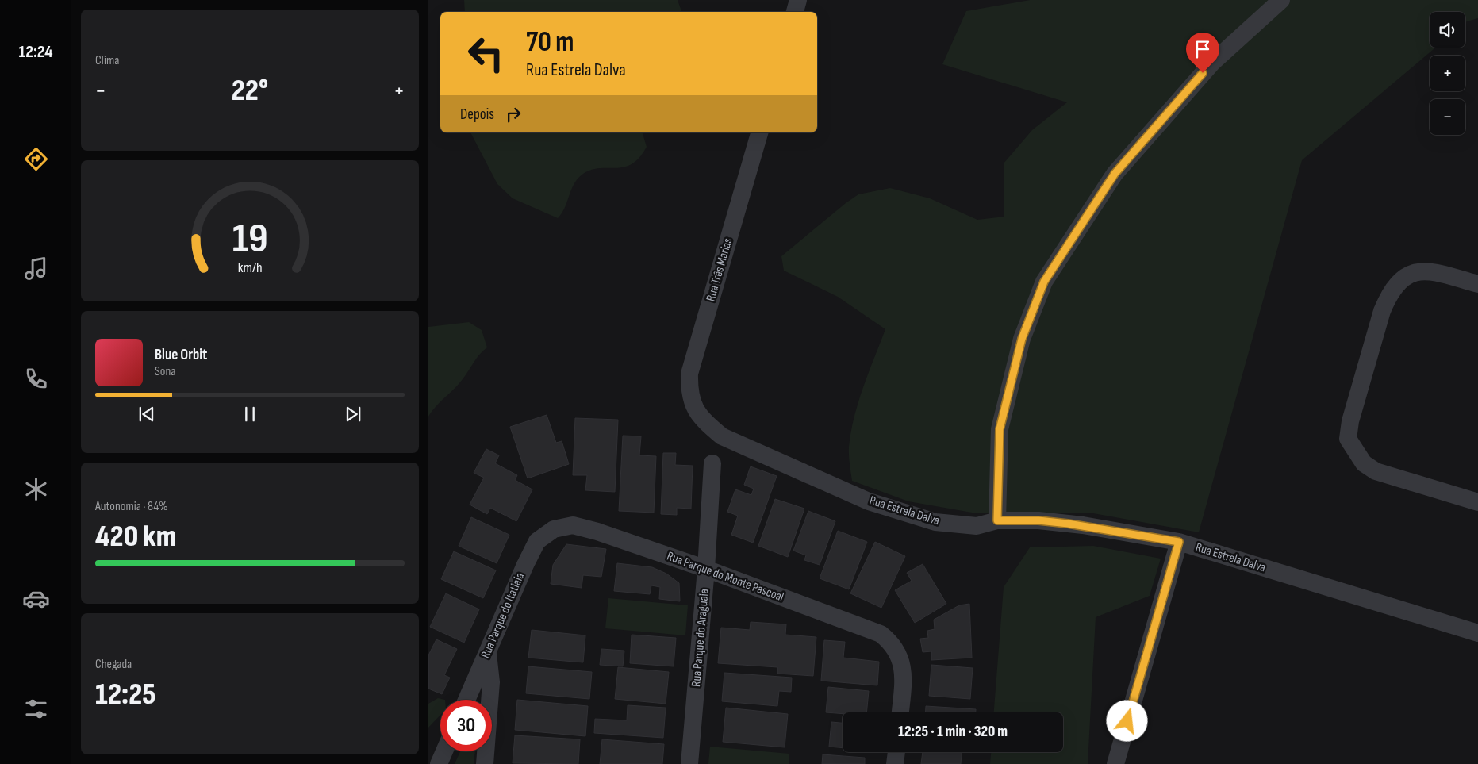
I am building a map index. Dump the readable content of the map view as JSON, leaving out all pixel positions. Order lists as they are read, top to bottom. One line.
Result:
{"streets":{"street":["Rua Três Marias","Rua Estrela Dalva","Rua Parque do Monte Pascoal","Rua Parque do Itatiaia","Rua Parque do Araguaia"]},"crossings":[["Rua Três Marias","Rua Estrela Dalva"],["Rua Parque do Monte Pascoal","Rua Parque do Itatiaia"],["Rua Parque do Monte Pascoal","Rua Parque do Araguaia"]],"page":{"tabs":"12:24","tile":["Clima",["Autonomia · 84%","420 km"],["Chegada","12:25"]],"map_buttons":["+","−"],"turn":["70 m","Rua Estrela Dalva"],"heat":["−","22°","+"],"then":"Depois","song":["Blue Orbit","Sona"],"limit":"30","trip":"12:25 · 1 min · 320 m","gauge":["19","km/h"]}}
